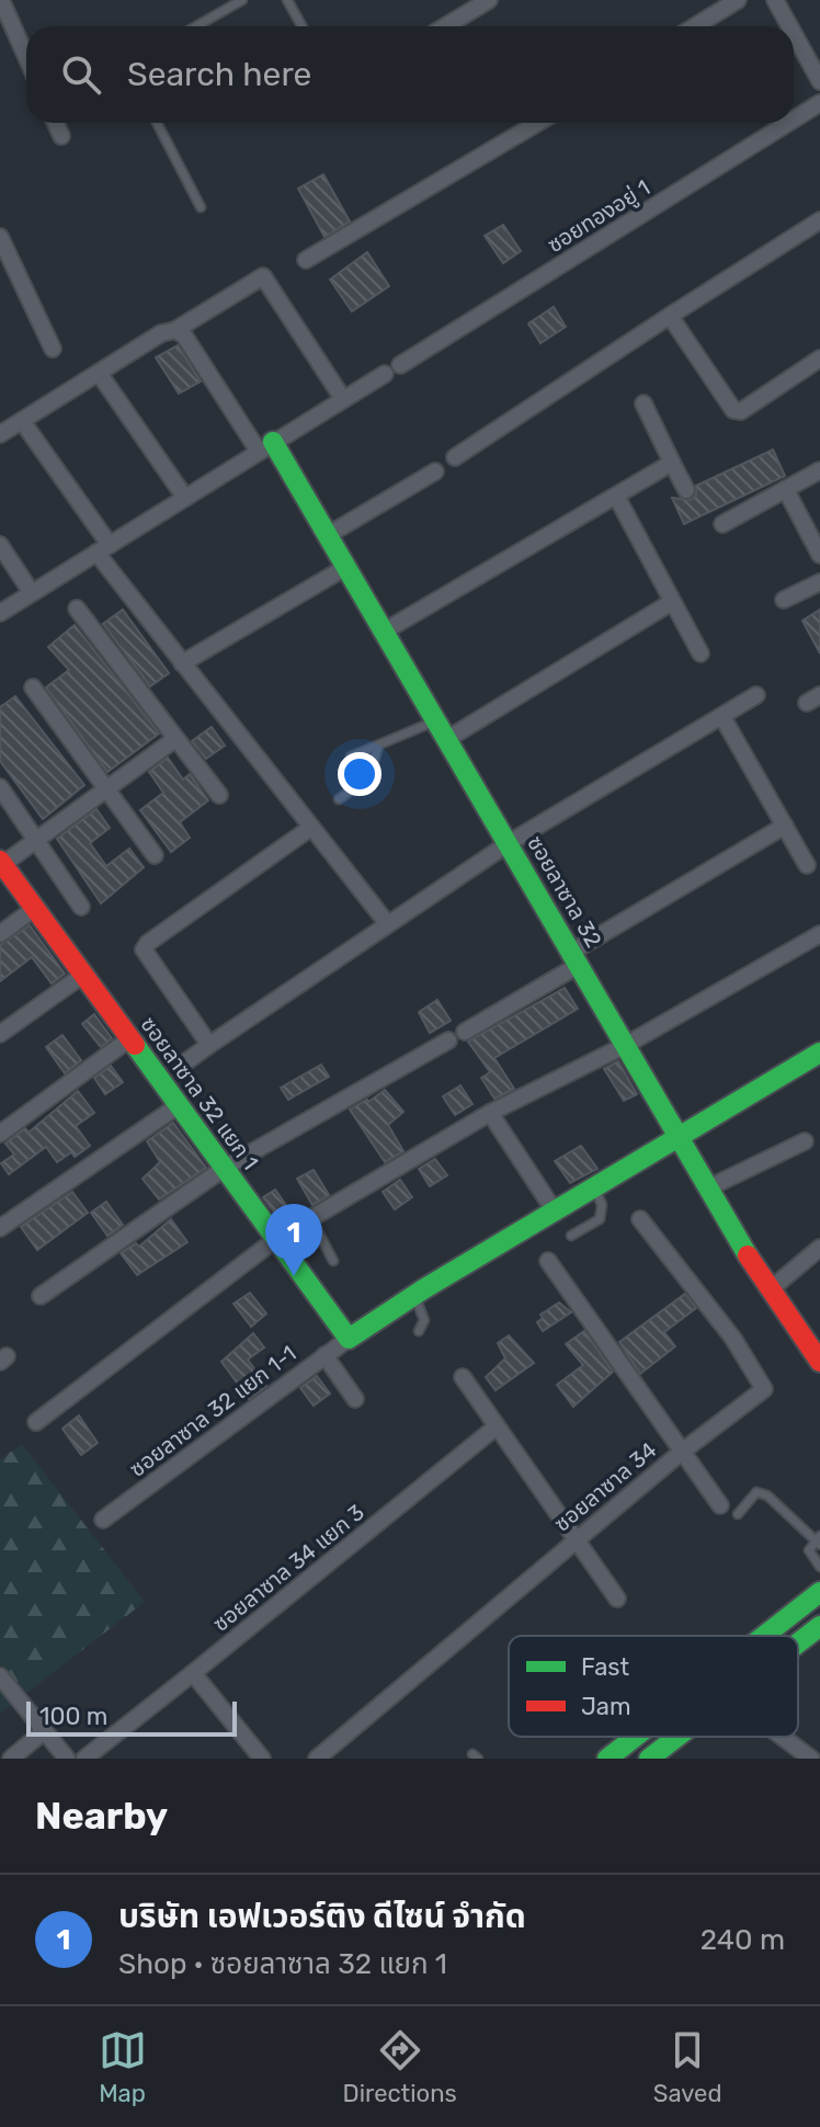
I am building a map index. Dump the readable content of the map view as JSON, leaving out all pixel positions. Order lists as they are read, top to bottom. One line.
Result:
{"streets":{"street":["ซอยทองอยู่ 1","ซอยลาซาล 32","ซอยลาซาล 32 แยก 1","ซอยลาซาล 32 แยก 1-1","ซอยลาซาล 34","ซอยลาซาล 34 แยก 3"]},"crossings":[["ซอยลาซาล 32 แยก 1","ซอยลาซาล 32 แยก 1-1"]],"legend":["Fast","Jam"],"scale_bar":"100 m","page":{"search":"Search here","pins":"1","scale":"100 m","heading":"Nearby","list":[{"mark":"1","name":"บริษัท เอฟเวอร์ติง ดีไซน์ จำกัด","note":"Shop · ซอยลาซาล 32 แยก 1","value":"240 m"}],"nav":["Map","Directions","Saved"]}}
